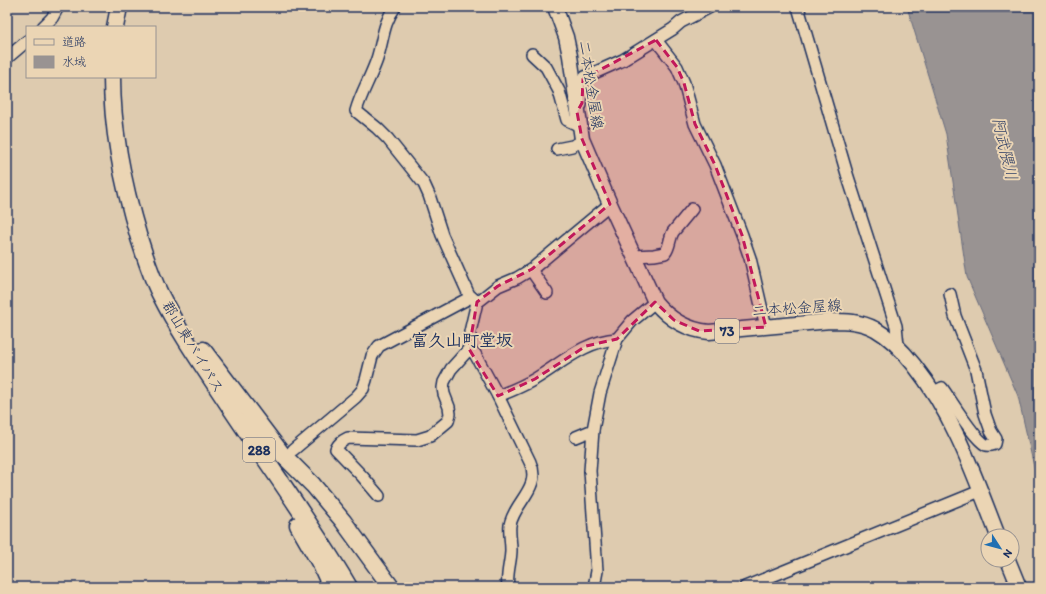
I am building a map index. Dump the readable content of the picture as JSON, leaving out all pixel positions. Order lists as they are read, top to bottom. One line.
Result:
{"streets":{"highway":["郡山東バイパス","288"],"main road":["二本松金屋線","73"]},"districts":["富久山町堂坂"],"water":["阿武隈川"],"legend":["道路","水域"],"north":"bottom right"}
